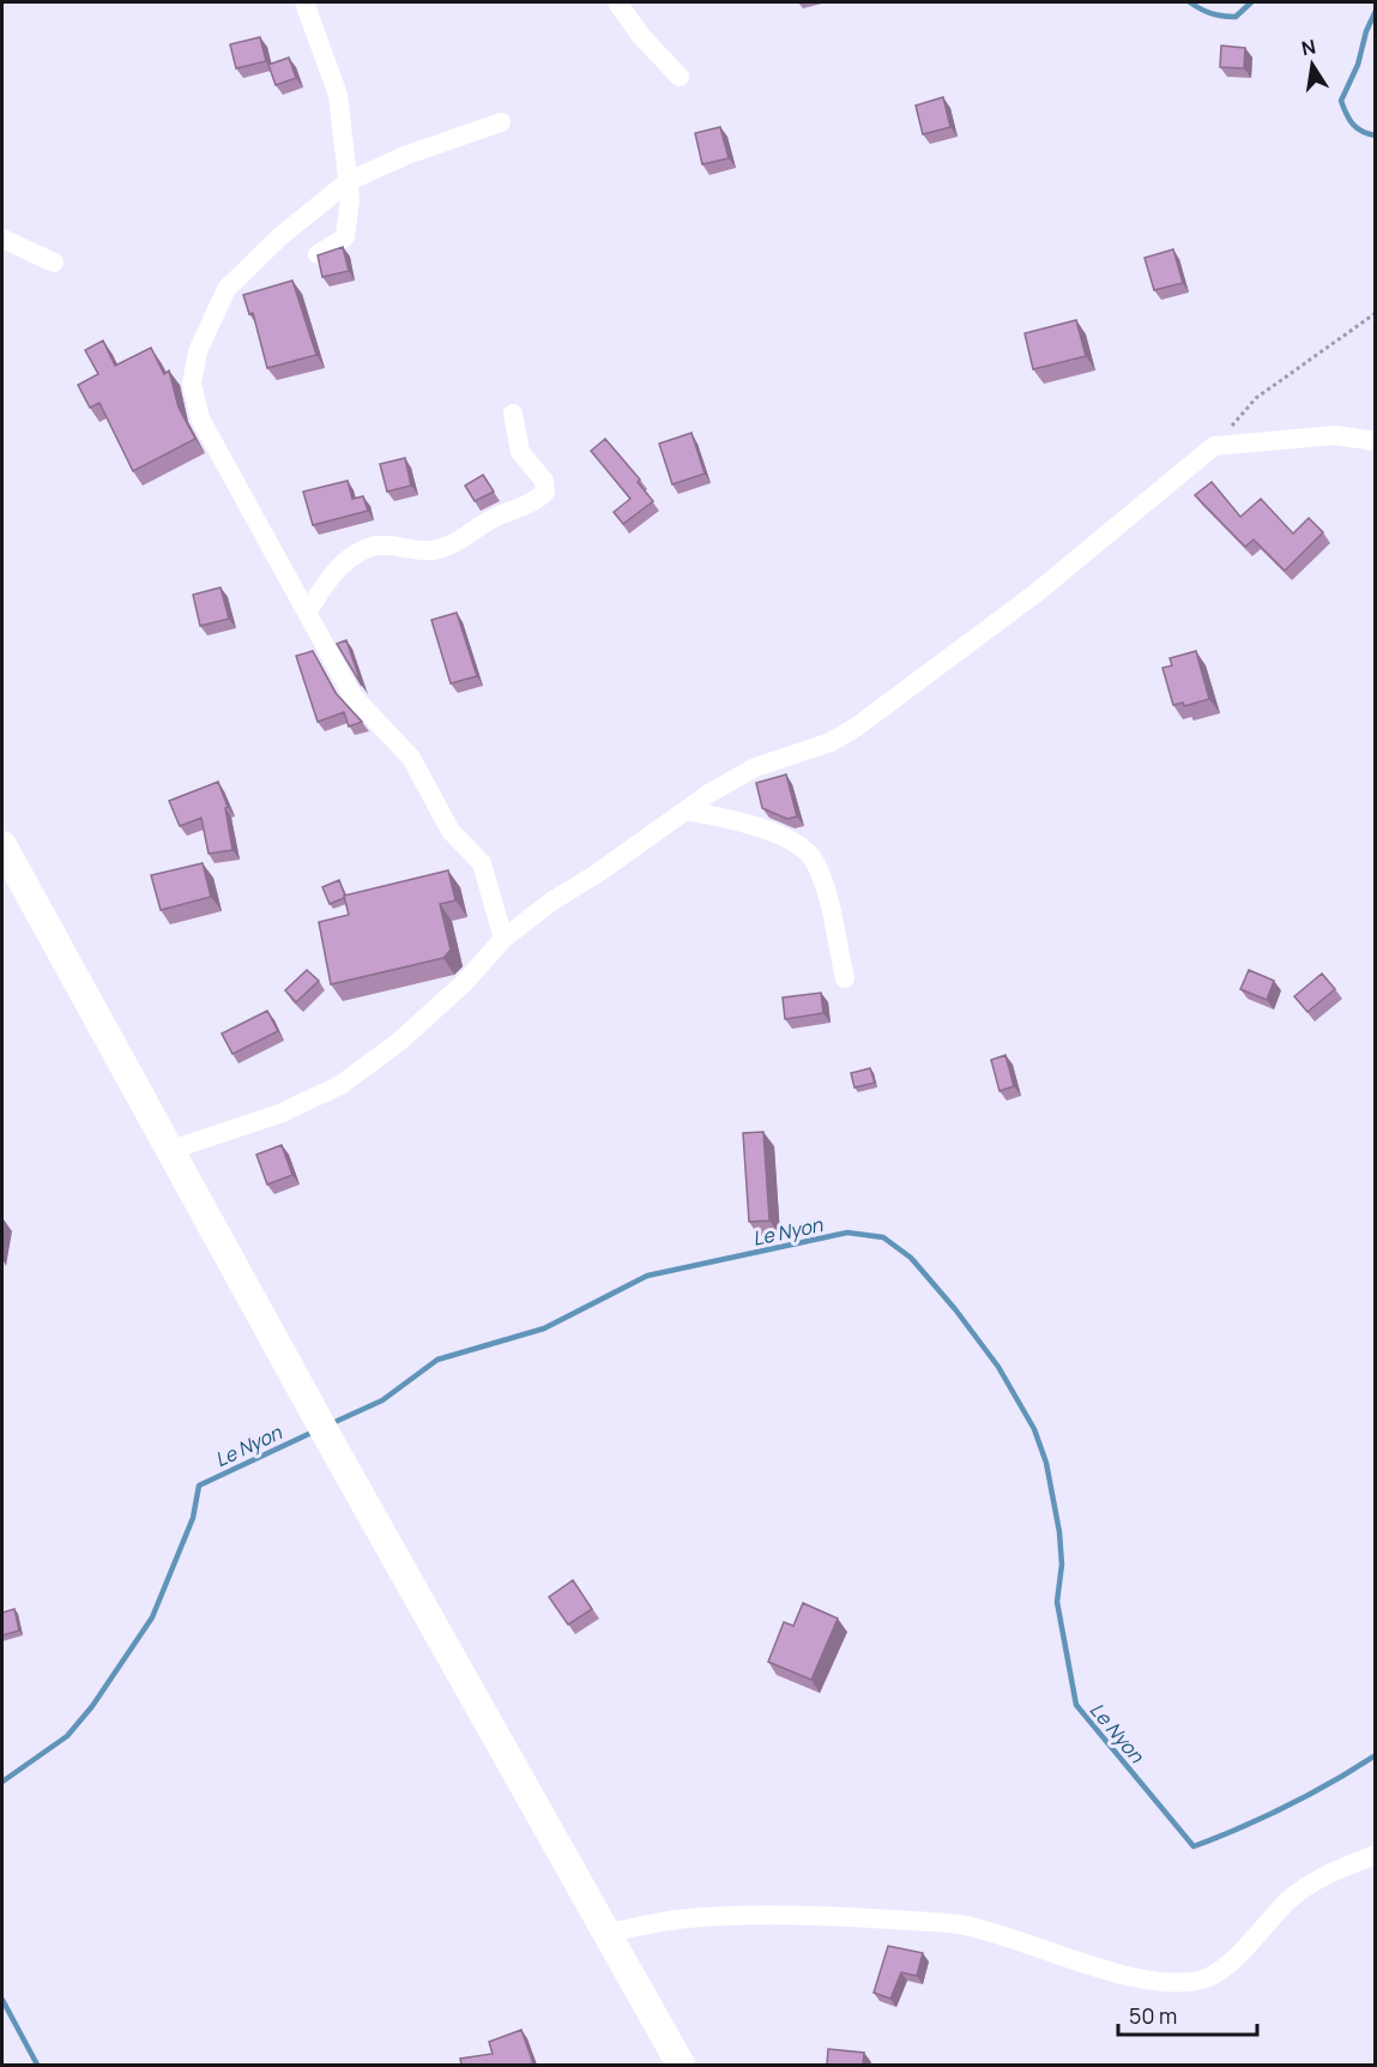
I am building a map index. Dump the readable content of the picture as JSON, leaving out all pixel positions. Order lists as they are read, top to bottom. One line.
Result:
{"water":["Le Nyon"],"scale_bar":"50 m","north":"top"}
